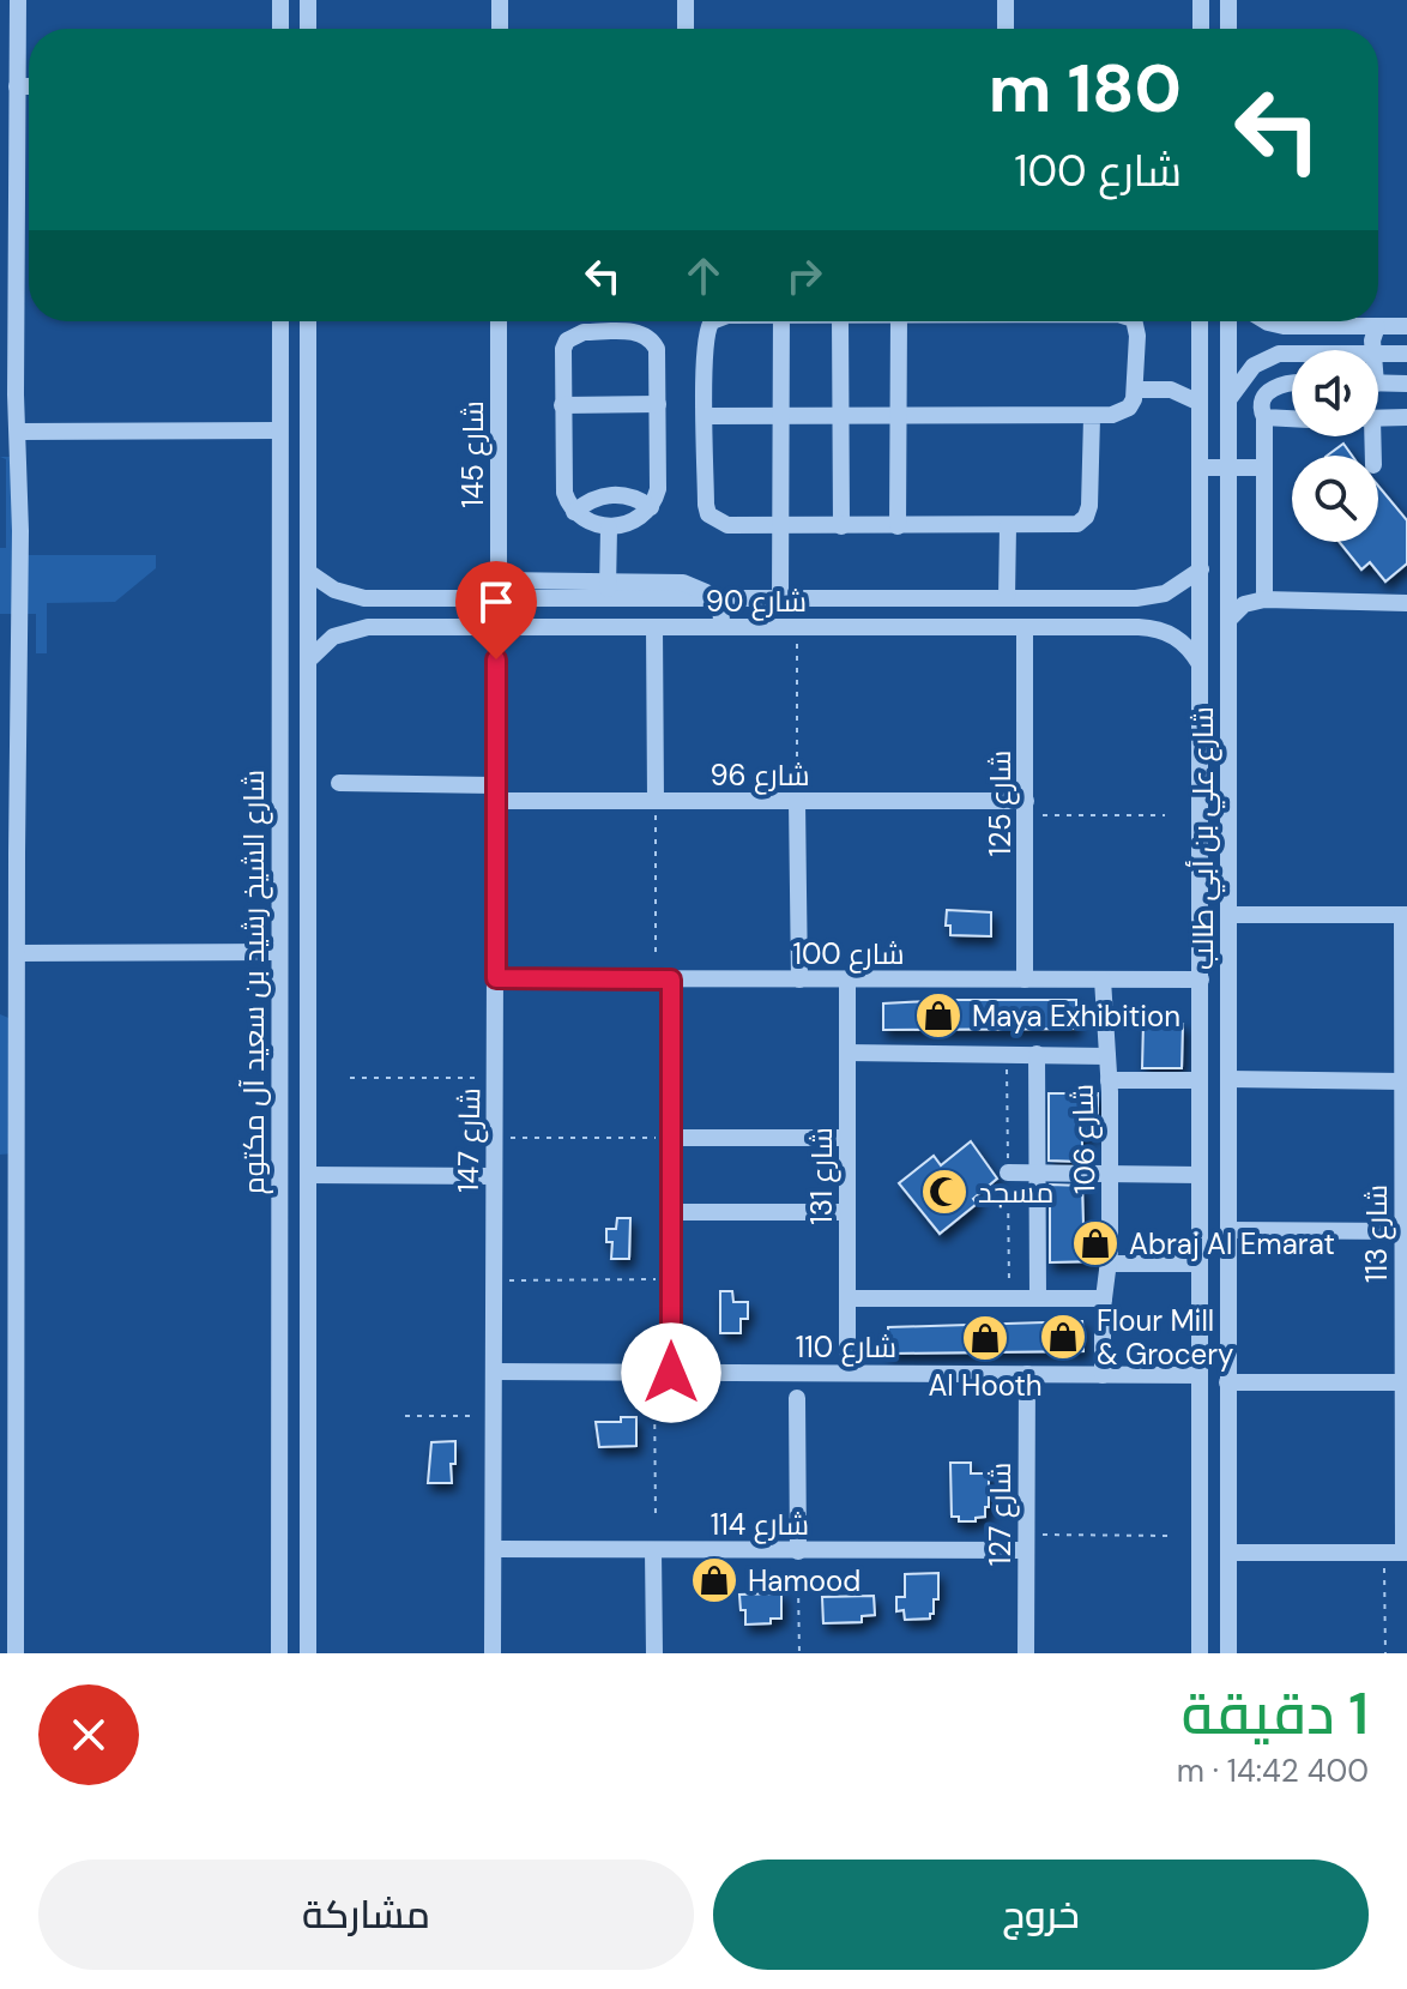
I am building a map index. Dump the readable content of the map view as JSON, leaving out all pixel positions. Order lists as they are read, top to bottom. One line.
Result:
{"streets":{"street":["شارع 145","شارع 90","شارع 96","شارع 125","شارع علي بن أبي طالب","شارع 100","شارع الشيخ رشيد بن سعيد آل مكتوم","شارع 106","شارع 147","شارع 131","شارع 113","شارع 110","شارع 127","شارع 114"]},"crossings":[["شارع 145","شارع 90"],["شارع 90","شارع 125"],["شارع 90","شارع علي بن أبي طالب"],["شارع 90","شارع الشيخ رشيد بن سعيد آل مكتوم"],["شارع 90","شارع 147"],["شارع 96","شارع 125"],["شارع 96","شارع 147"],["شارع 125","شارع 100"],["شارع علي بن أبي طالب","شارع 100"],["شارع علي بن أبي طالب","شارع 110"],["شارع 100","شارع 106"],["شارع 100","شارع 147"],["شارع 100","شارع 131"],["شارع 106","شارع 110"],["شارع 147","شارع 110"],["شارع 147","شارع 114"],["شارع 131","شارع 110"],["شارع 110","شارع 127"],["شارع 127","شارع 114"]],"places":{"shop":["Maya Exhibition","Abraj Al Emarat","Flour Mill & Grocery","Al Hooth","Hamood"],"mosque":["مسجد"]},"page":{"turn":["180 m","شارع 100"],"heading":["1 دقيقة","400 m · 14:42"],"buttons":["خروج","مشاركة"]}}
